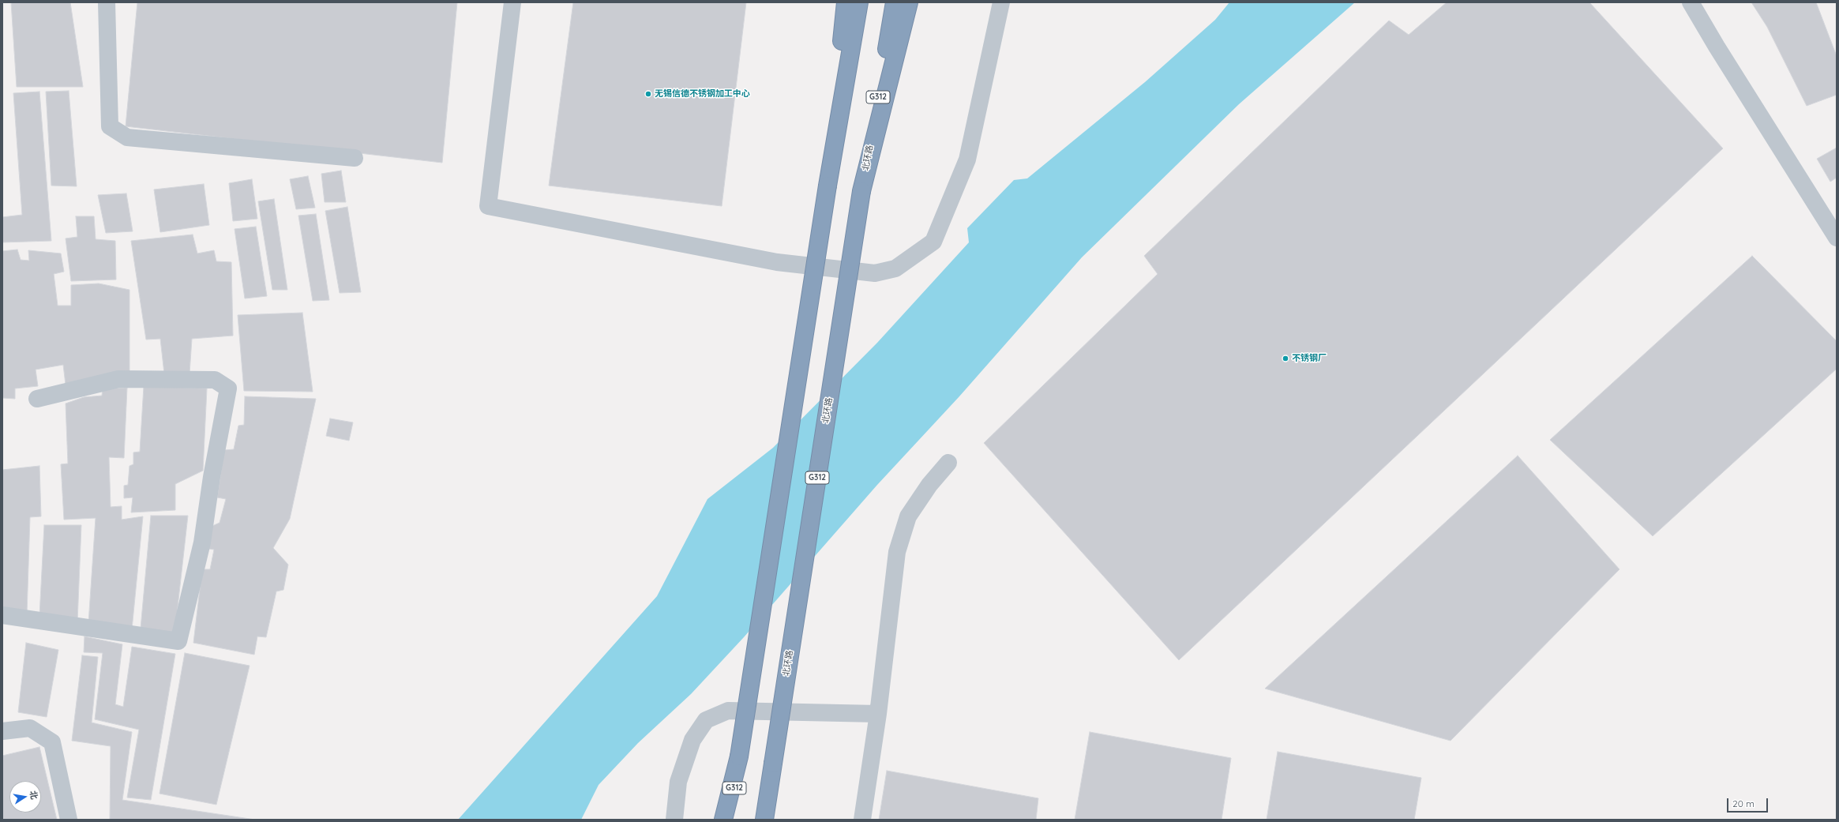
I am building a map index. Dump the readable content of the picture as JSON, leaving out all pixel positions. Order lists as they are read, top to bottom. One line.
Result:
{"streets":{"highway":["G312","北环路"]},"places":["无锡信德不锈钢加工中心","不锈钢厂"],"scale_bar":"20 m","north":"right"}
